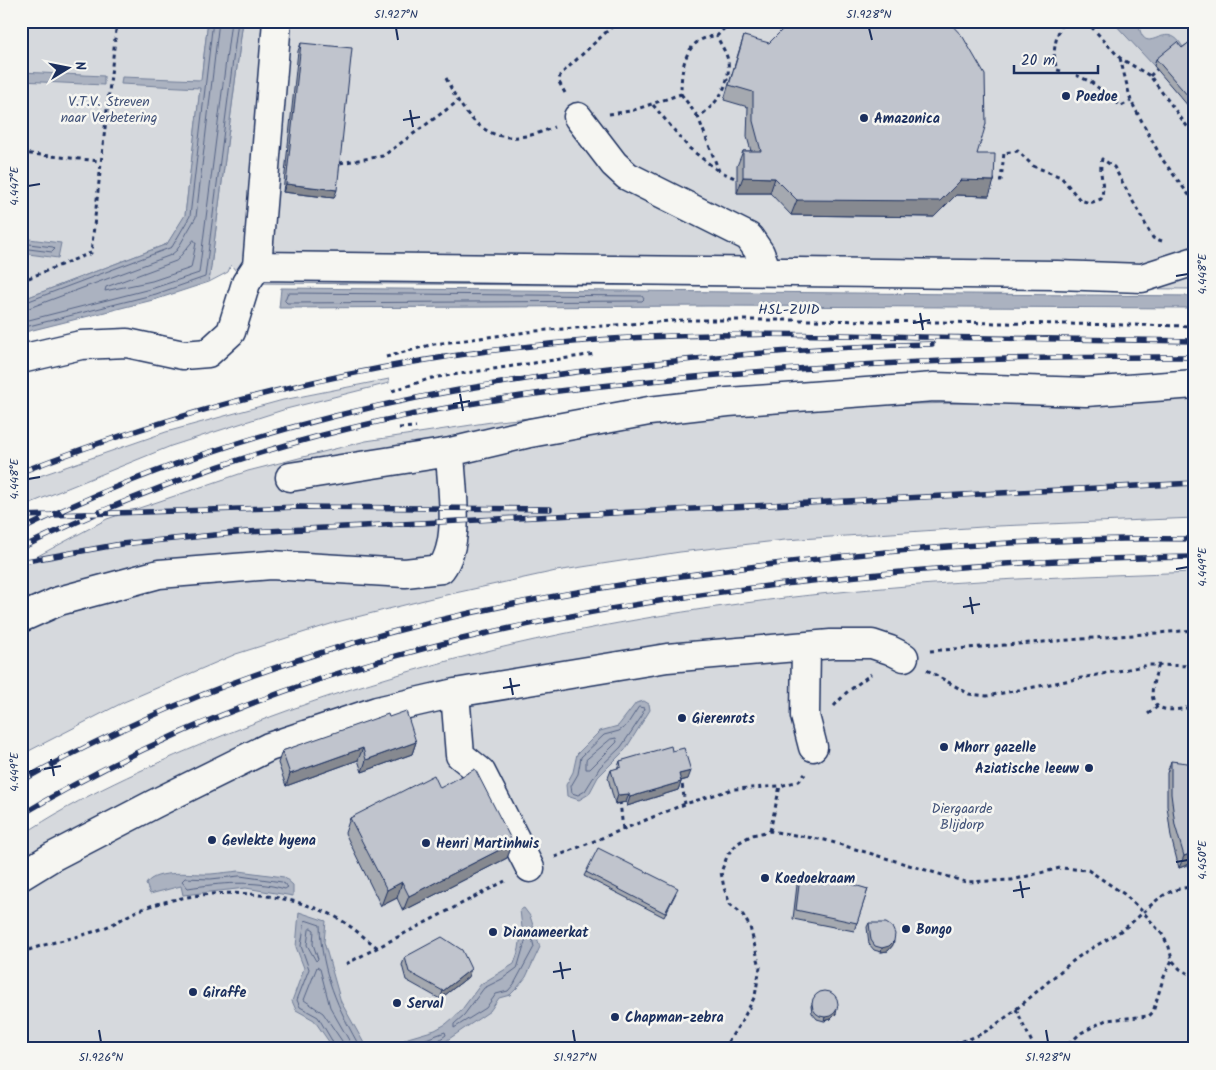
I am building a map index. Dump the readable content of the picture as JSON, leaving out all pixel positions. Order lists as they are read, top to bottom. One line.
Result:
{"streets":{"path":["HSL-ZUID"]},"parks":["V.T.V. Streven naar Verbetering","Diergaarde Blijdorp"],"places":["Poedoe","Amazonica","Gierenrots","Mhorr gazelle","Aziatische leeuw","Gevlekte hyena","Henri Martinhuis","Koedoekraam","Bongo","Dianameerkat","Giraffe","Serval","Chapman-zebra"],"scale_bar":"20 m","north":"right","coordinates":["51.927°N","51.928°N","4.447°E","4.448°E","4.449°E","4.450°E","51.926°N"]}
